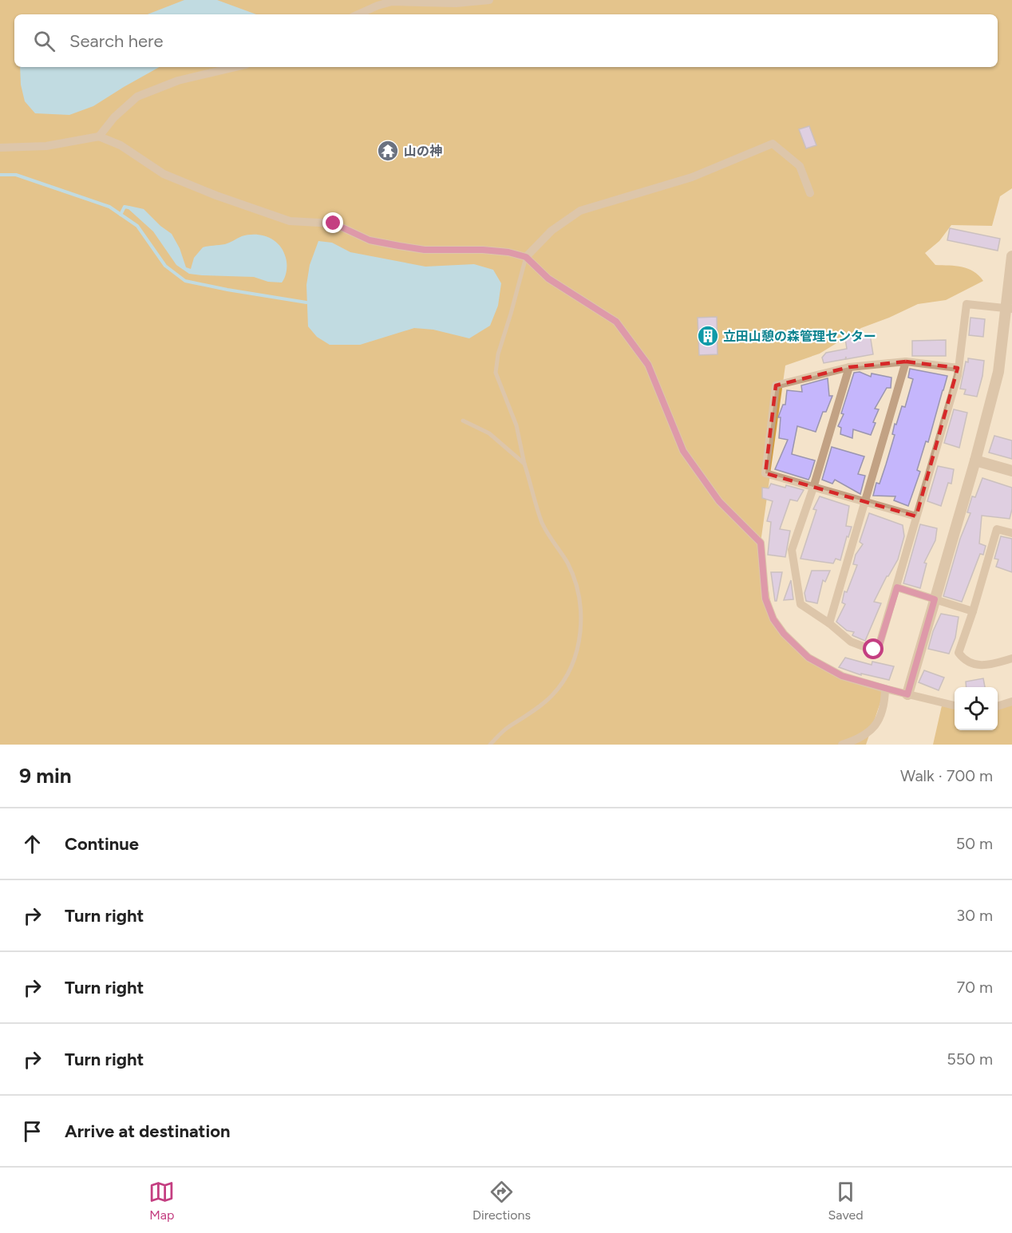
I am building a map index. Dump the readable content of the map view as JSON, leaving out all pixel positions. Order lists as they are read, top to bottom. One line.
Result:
{"places":{"temple":["山の神"],"building":["立田山憩の森管理センター"]},"page":{"search":"Search here","heading":["9 min","Walk · 700 m"],"list":[["Continue","50 m"],["Turn right","30 m"],["Turn right","70 m"],["Turn right","550 m"],"Arrive at destination"],"nav":["Map","Directions","Saved"]}}
